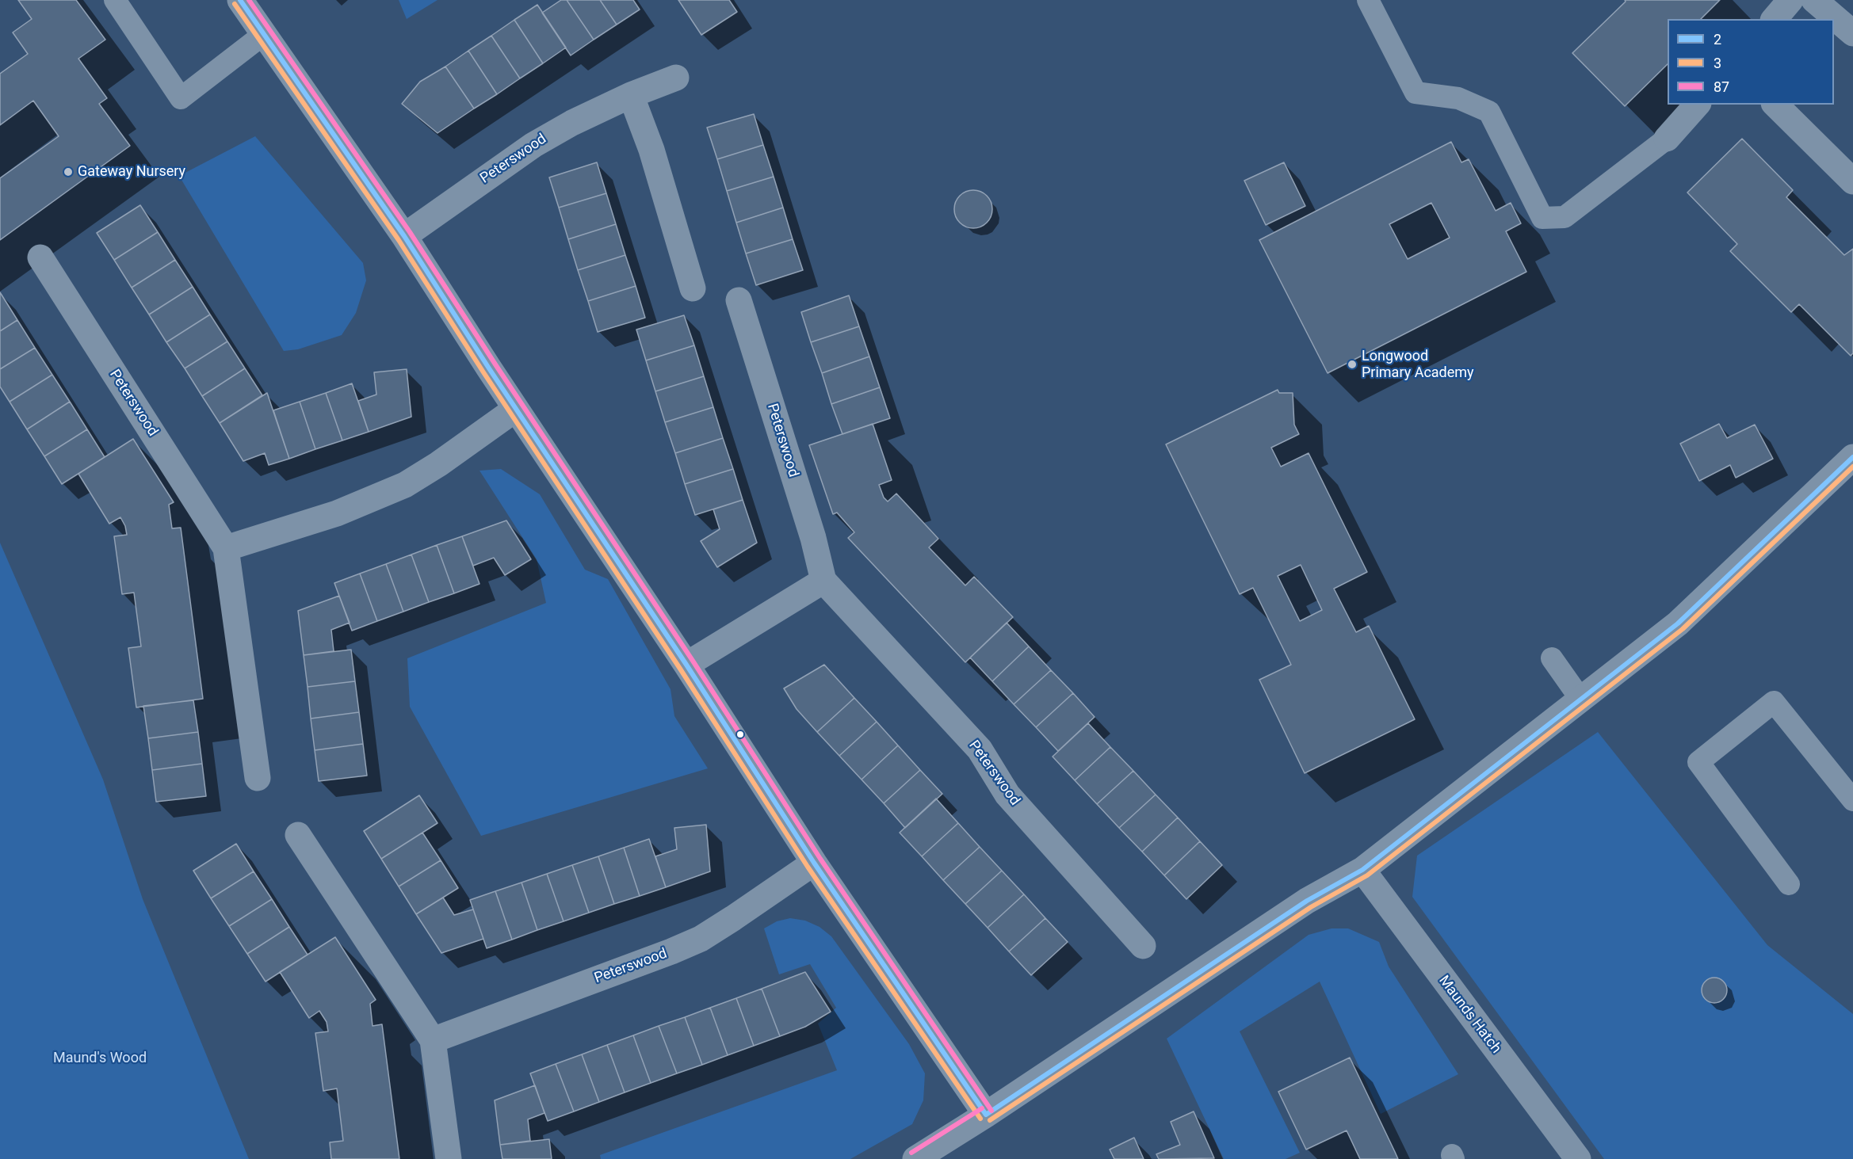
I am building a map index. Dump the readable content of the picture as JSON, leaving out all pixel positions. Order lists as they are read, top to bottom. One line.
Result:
{"streets":{"street":["Peterswood","Maunds Hatch"]},"parks":["Maund's Wood"],"places":["Gateway Nursery","Longwood Primary Academy"],"lines":["transit line 2","transit line 87","transit line 3"],"legend":["2","3","87"]}
